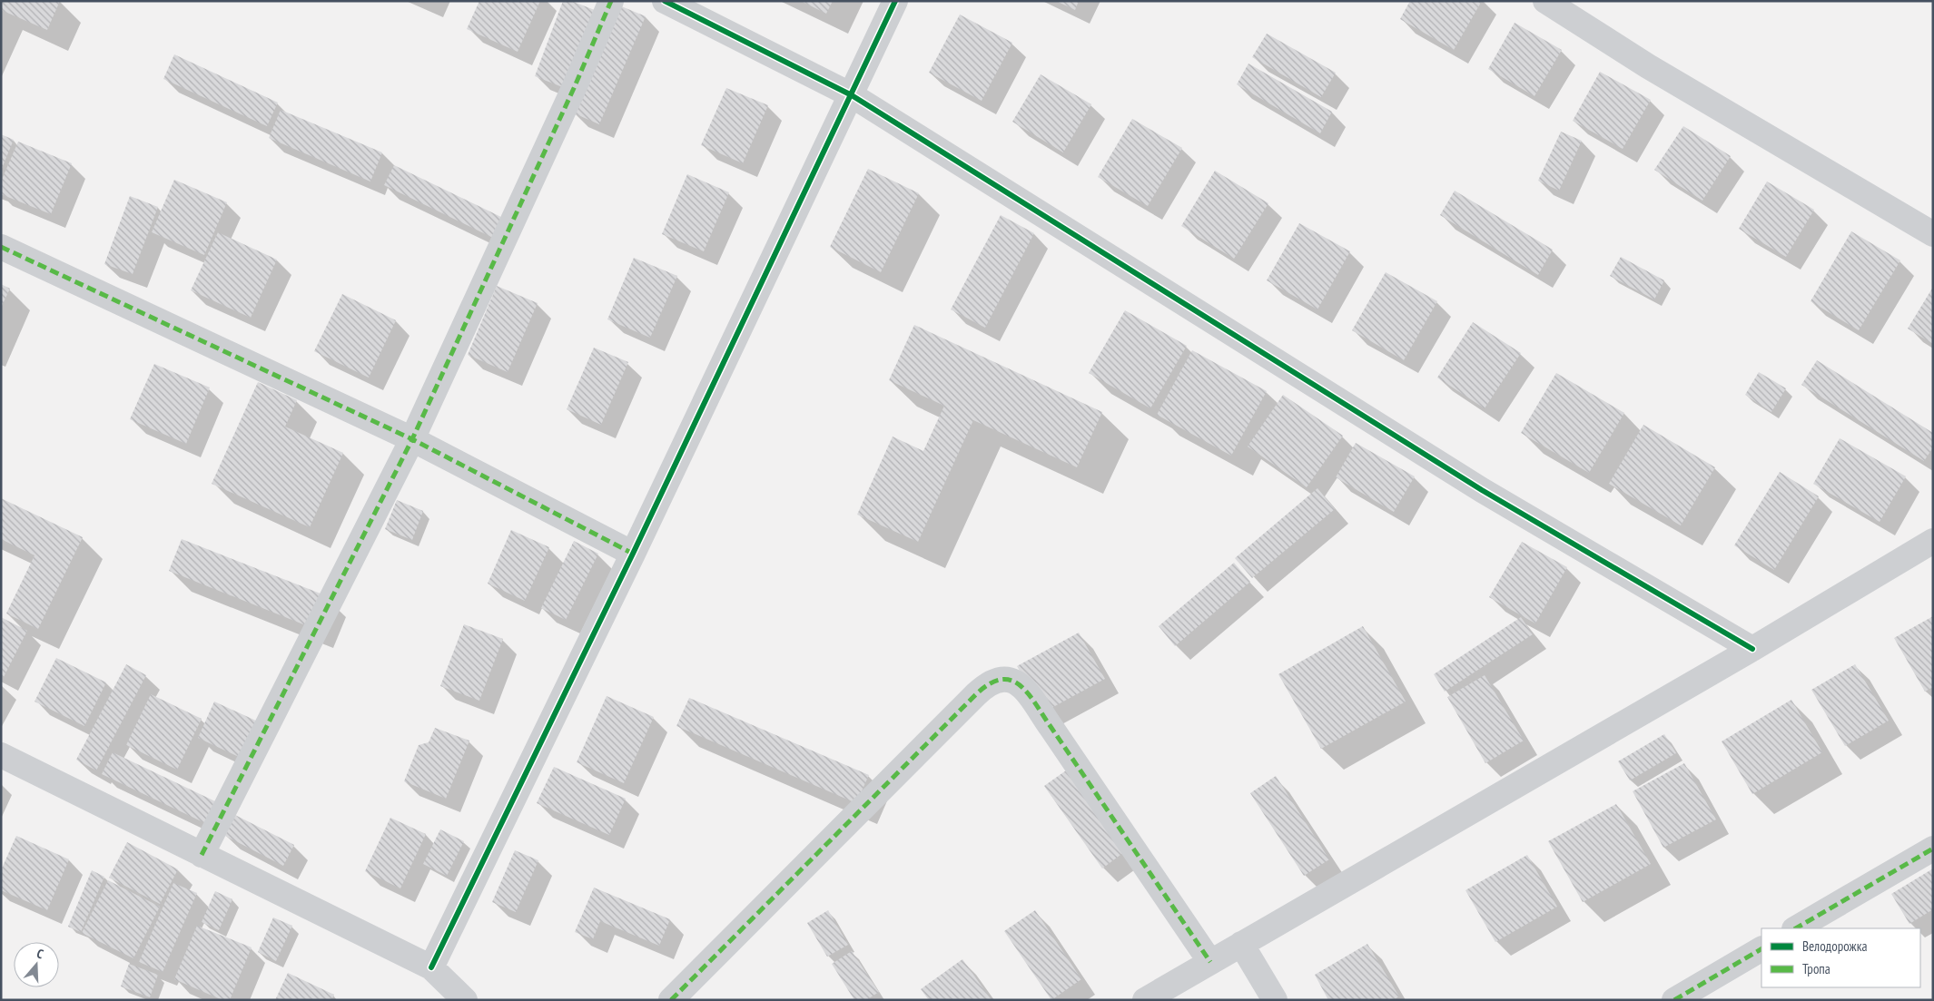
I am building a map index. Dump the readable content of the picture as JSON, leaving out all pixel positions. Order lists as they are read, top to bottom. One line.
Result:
{"legend":["Велодорожка","Тропа"],"north":"top"}
